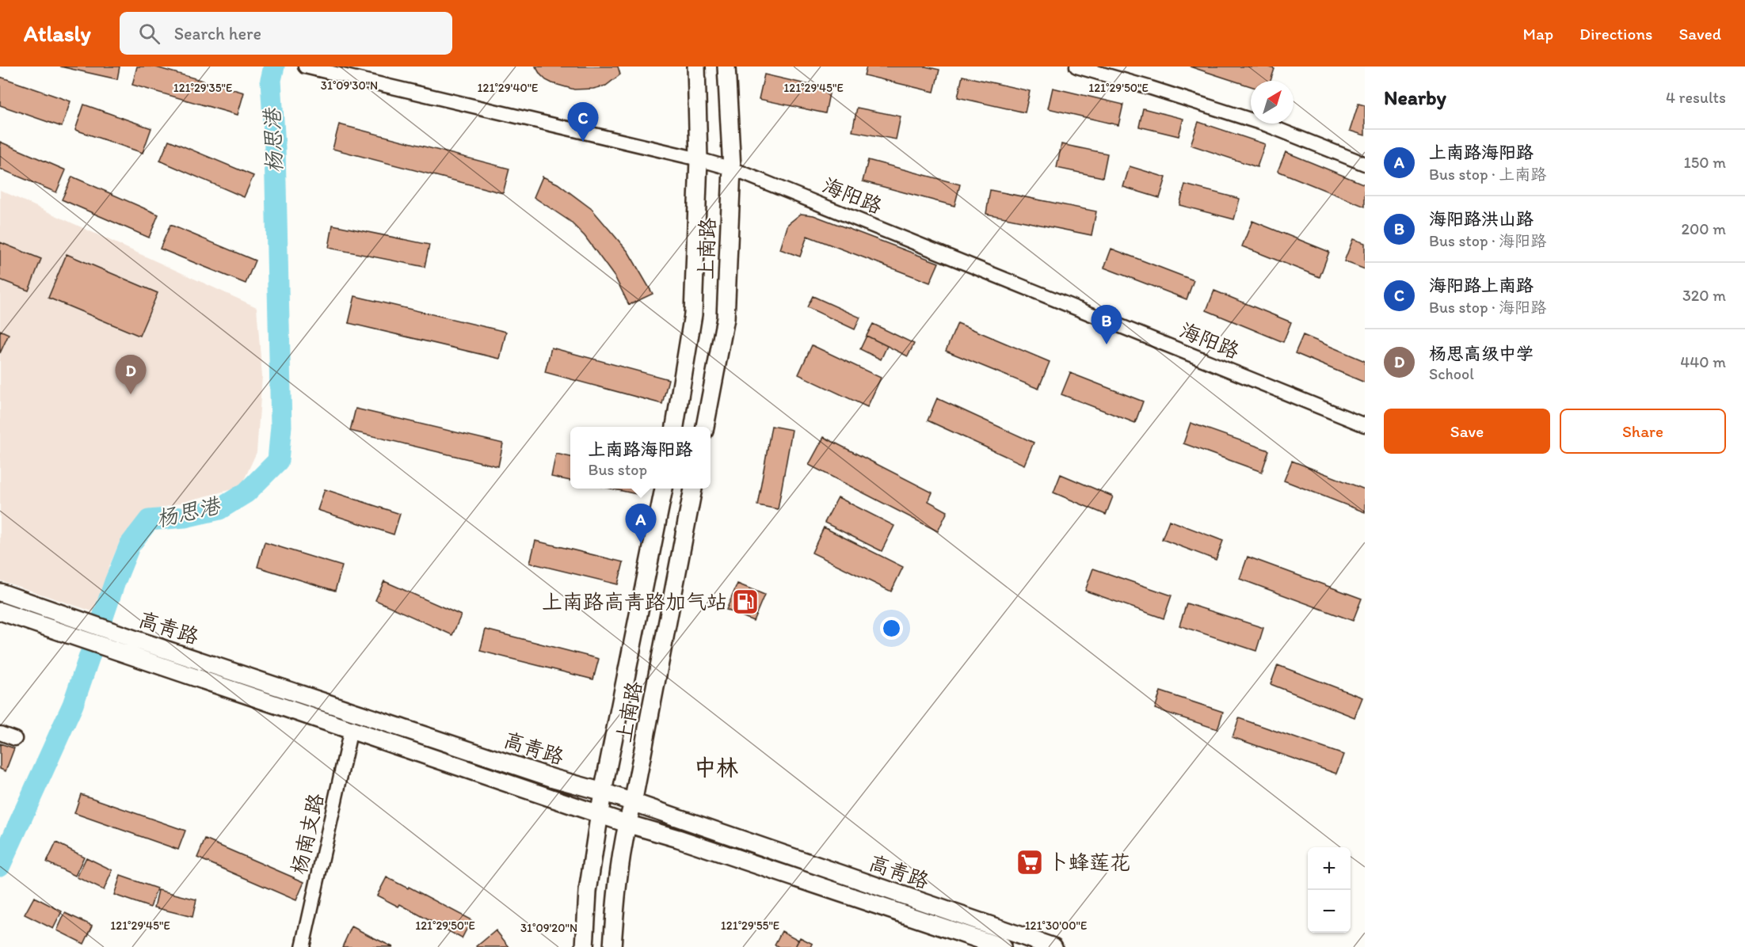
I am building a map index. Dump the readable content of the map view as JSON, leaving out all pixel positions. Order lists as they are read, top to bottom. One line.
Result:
{"streets":{"main road":["上南路","高青路"],"street":["海阳路","杨南支路"]},"crossings":[["海阳路","上南路"],["上南路","高青路"],["高青路","杨南支路"]],"districts":["中林"],"water":["杨思港"],"places":{"fuel station":["上南路高青路加气站"],"supermarket":["卜蜂莲花"]},"north":"top right","page":{"header":"Atlasly","search":"Search here","nav":["Map","Directions","Saved"],"heading":["Nearby","4 results"],"pins":["C","B","D","A"],"list":[{"mark":"A","name":"上南路海阳路","note":"Bus stop · 上南路","value":"150 m"},{"mark":"B","name":"海阳路洪山路","note":"Bus stop · 海阳路","value":"200 m"},{"mark":"C","name":"海阳路上南路","note":"Bus stop · 海阳路","value":"320 m"},{"mark":"D","name":"杨思高级中学","note":"School","value":"440 m"}],"buttons":["Save","Share"],"popup":["上南路海阳路","Bus stop"],"map_buttons":["+","−"]},"coordinates":["31°09'30\"N","121°29'35\"E","121°29'40\"E","121°29'45\"E","121°29'50\"E","121°29'55\"E","121°30'00\"E","31°09'20\"N"]}
